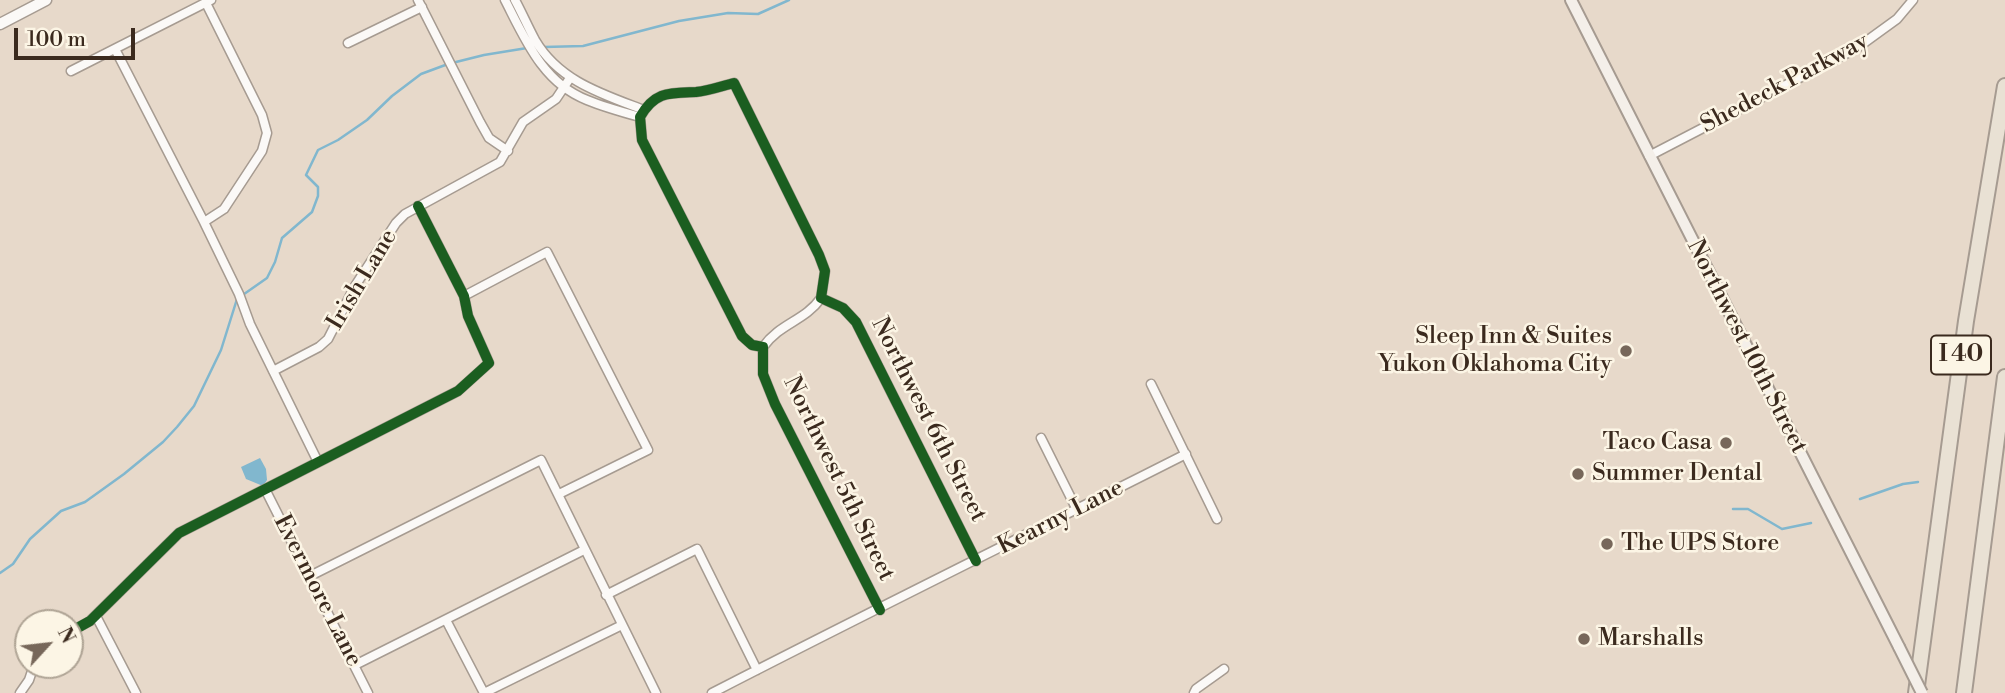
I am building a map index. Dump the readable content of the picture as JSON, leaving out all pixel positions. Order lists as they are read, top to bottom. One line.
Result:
{"streets":{"highway":["I 40"],"main road":["Northwest 10th Street"],"street":["Shedeck Parkway","Irish Lane","Northwest 6th Street","Northwest 5th Street","Kearny Lane","Evermore Lane"]},"crossings":[["Shedeck Parkway","Northwest 10th Street"],["Northwest 6th Street","Kearny Lane"],["Northwest 5th Street","Kearny Lane"]],"places":["Sleep Inn & Suites Yukon Oklahoma City","Taco Casa","Summer Dental","The UPS Store","Marshalls"],"scale_bar":"100 m","north":"top right"}
